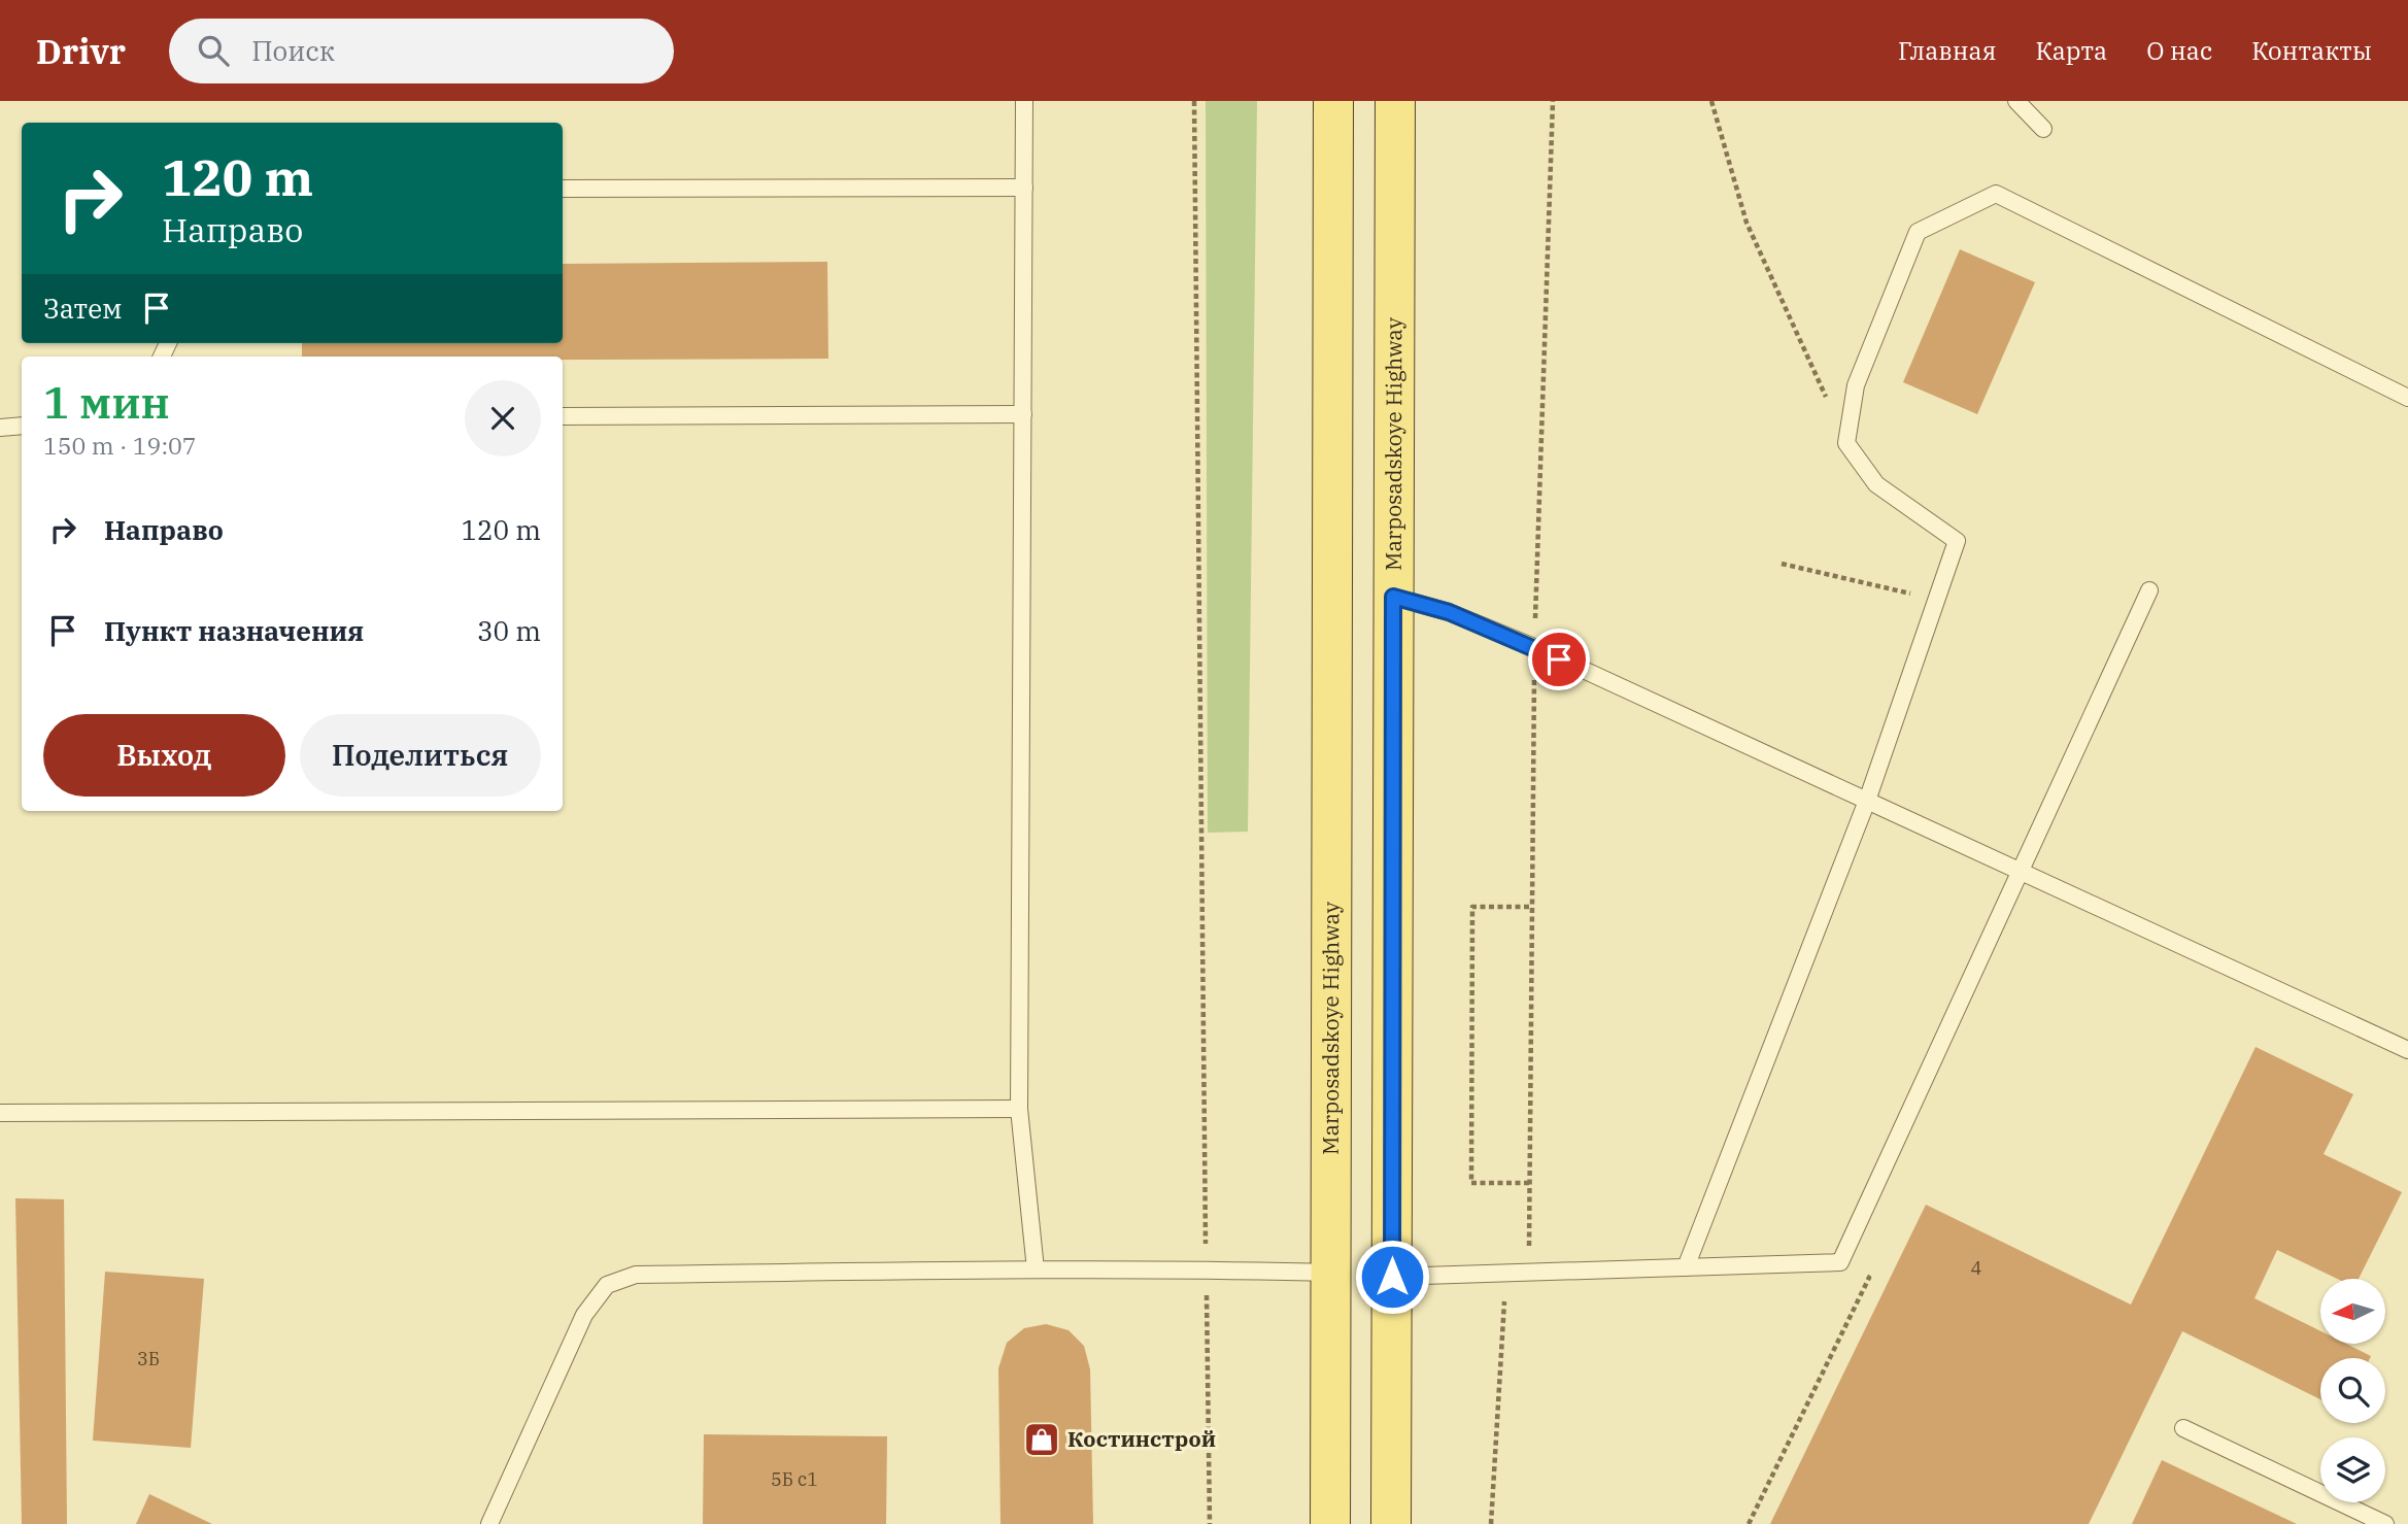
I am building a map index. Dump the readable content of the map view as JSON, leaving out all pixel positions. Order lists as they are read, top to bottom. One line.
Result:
{"streets":{"main road":["Marposadskoye Highway"]},"places":{"shop":["Костинстрой"]},"house_numbers":["4","3Б","5Б с1"],"north":"left","page":{"header":"Drivr","search":"Поиск","nav":["Главная","Карта","О нас","Контакты"],"turn":["120 m","Направо"],"then":"Затем","heading":["1 мин","150 m · 19:07"],"list":[{"name":"Направо","value":"120 m"},{"name":"Пункт назначения","value":"30 m"}],"buttons":["Выход","Поделиться"]}}
